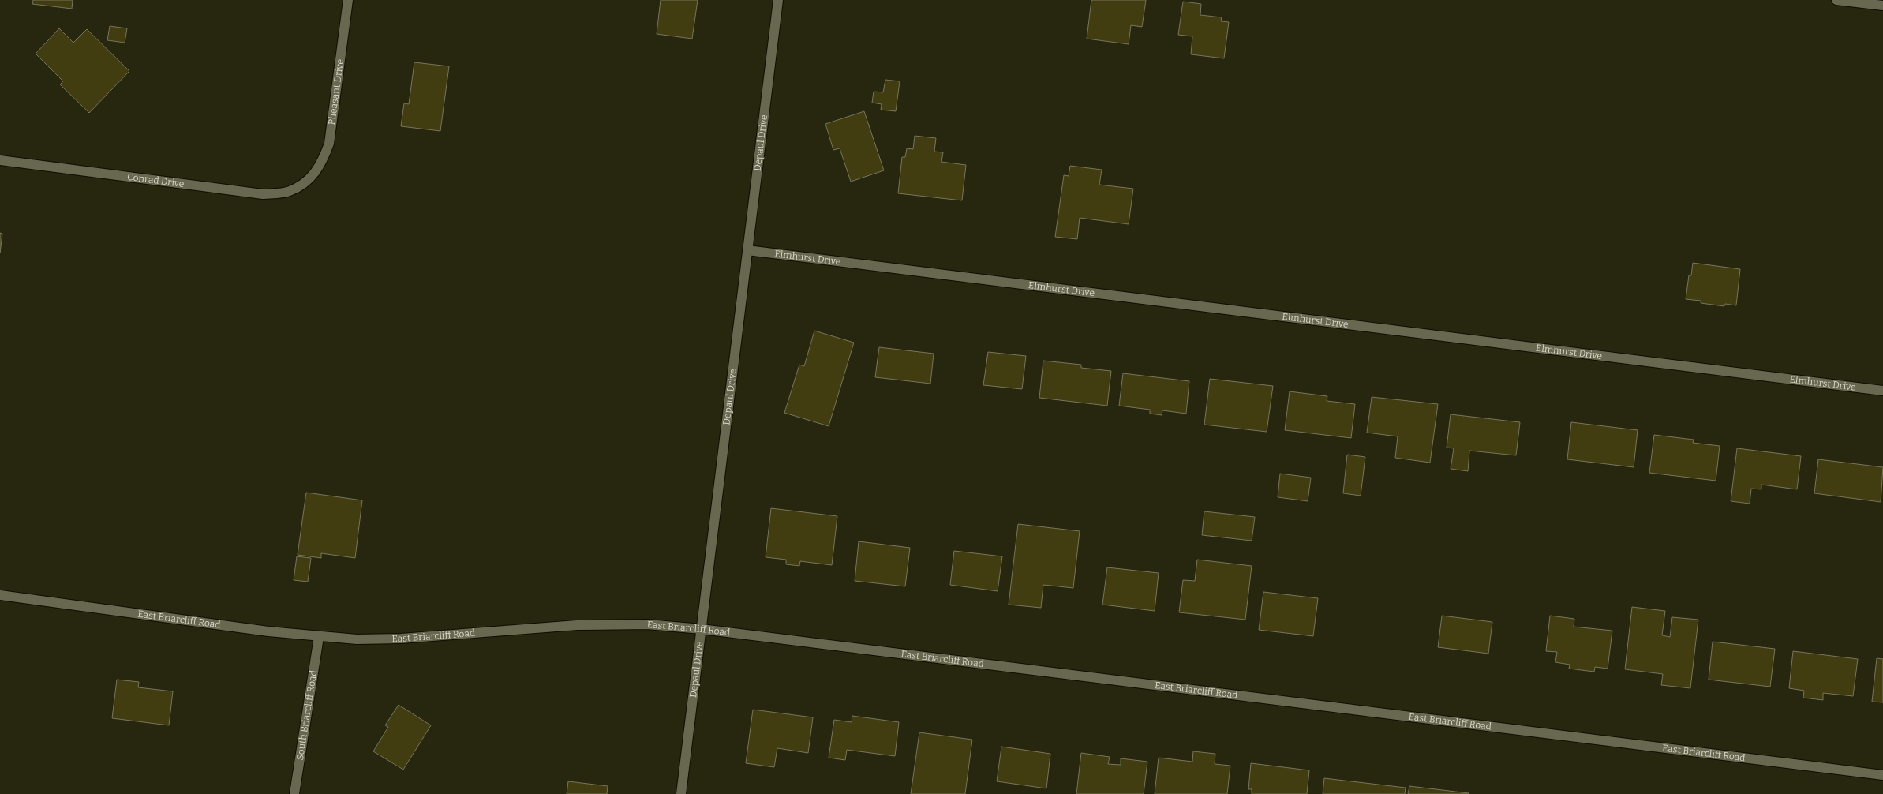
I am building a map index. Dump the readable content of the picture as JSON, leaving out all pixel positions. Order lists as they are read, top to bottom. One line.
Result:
{"streets":{"street":["Pheasant Drive","Depaul Drive","Conrad Drive","Elmhurst Drive","East Briarcliff Road","South Briarcliff Road"]},"crossings":[["Pheasant Drive","Conrad Drive"],["Depaul Drive","Elmhurst Drive"],["Depaul Drive","East Briarcliff Road"],["East Briarcliff Road","South Briarcliff Road"]]}
